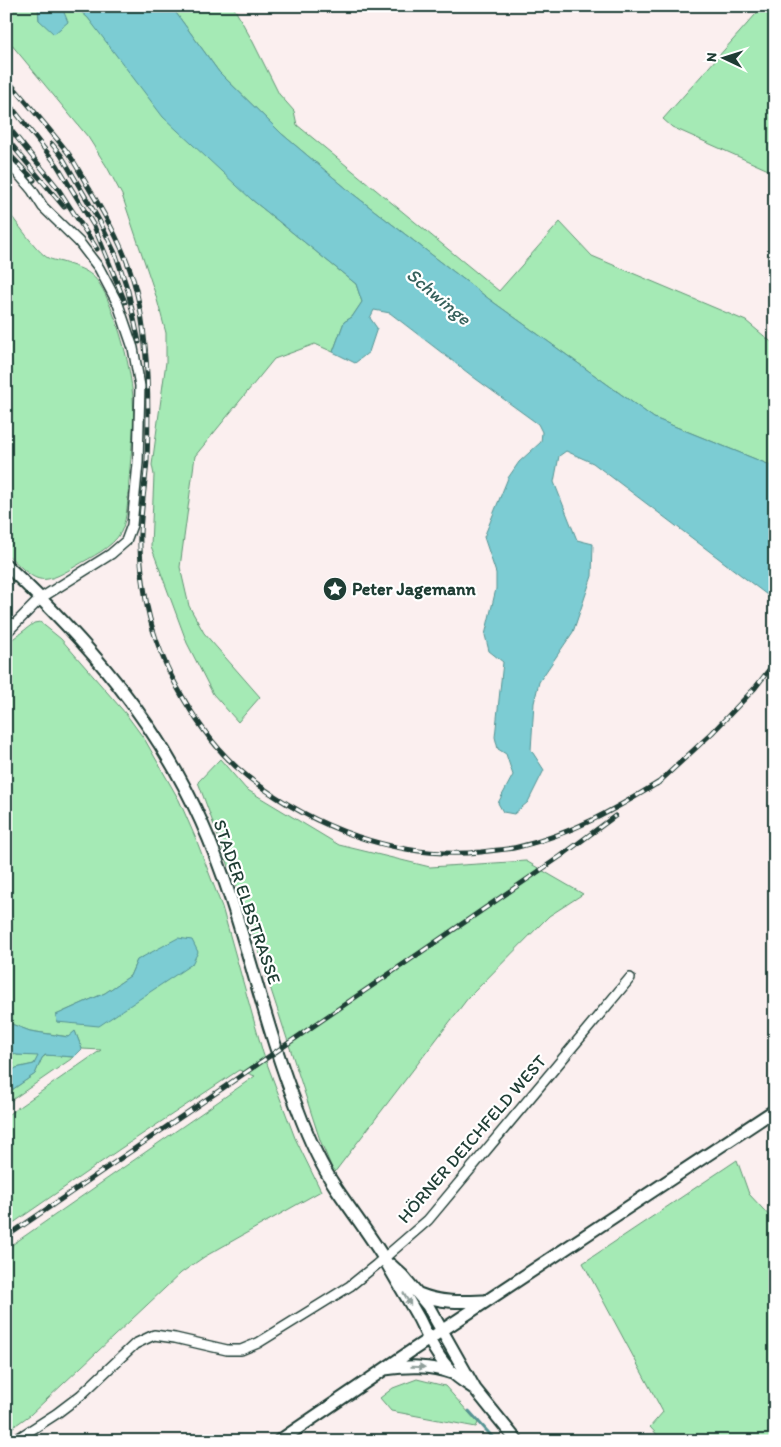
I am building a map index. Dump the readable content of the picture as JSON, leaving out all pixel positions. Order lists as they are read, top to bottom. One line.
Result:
{"streets":{"street":["STADER ELBSTRASSE","HÖRNER DEICHFELD WEST"]},"crossings":[["STADER ELBSTRASSE","HÖRNER DEICHFELD WEST"]],"water":["Schwinge"],"places":{"place":["Peter Jagemann"]},"north":"left"}
